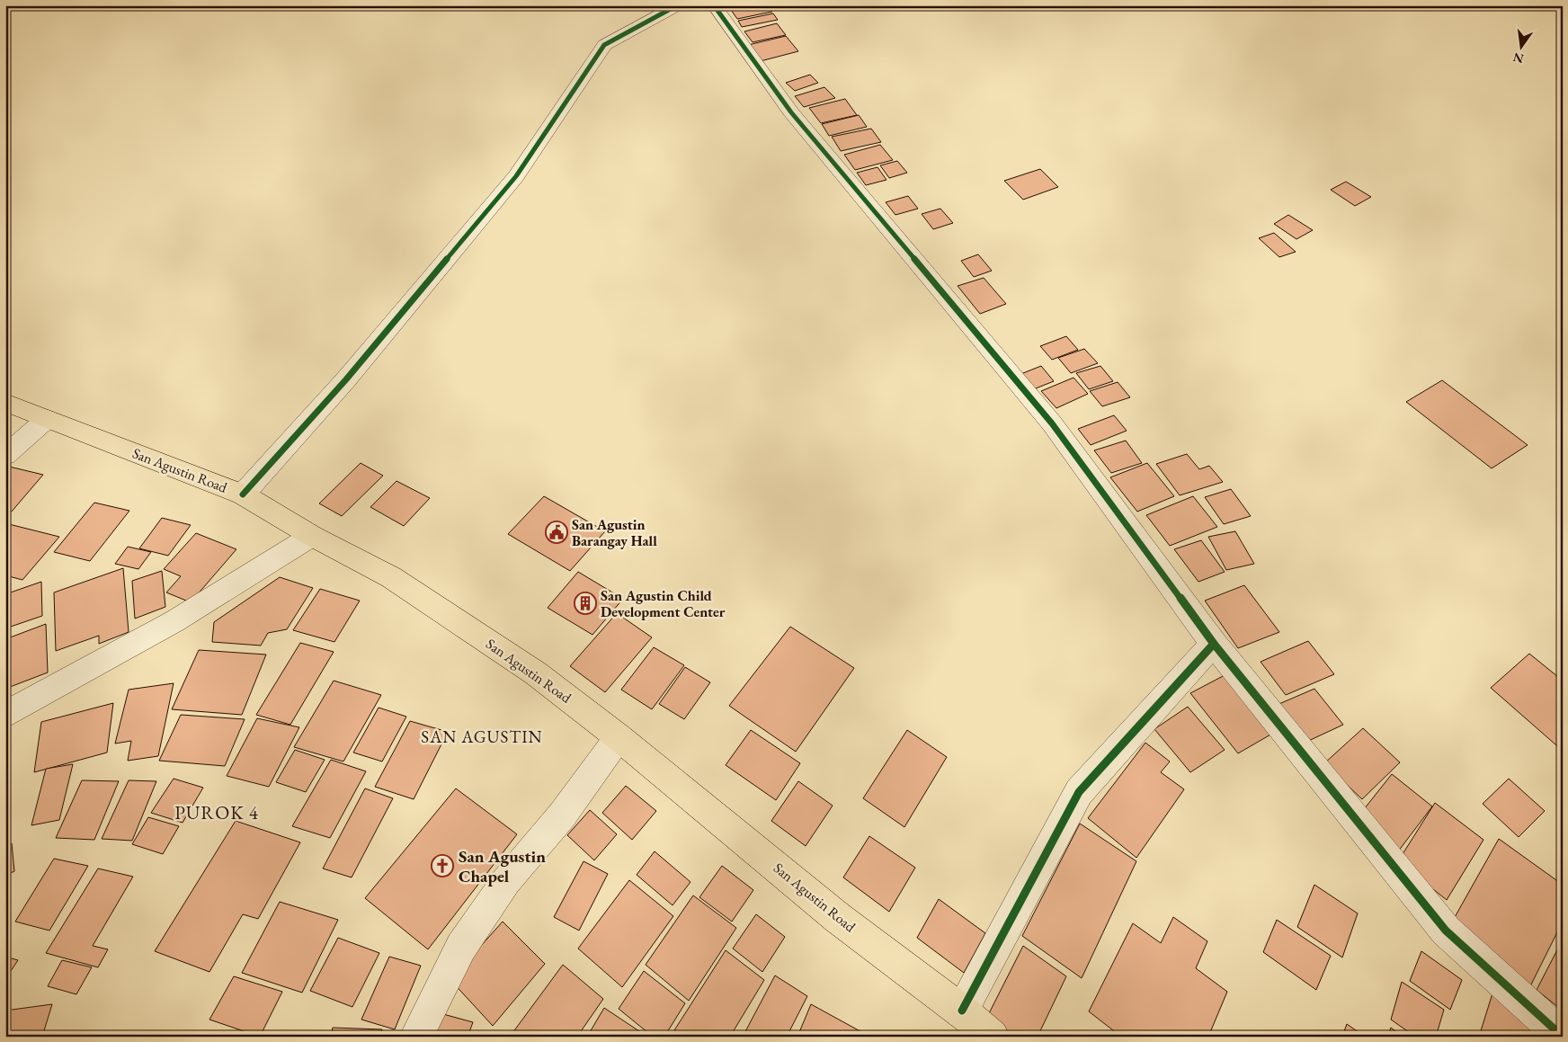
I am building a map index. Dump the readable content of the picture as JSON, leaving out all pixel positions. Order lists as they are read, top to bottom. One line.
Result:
{"streets":{"main road":["San Agustin Road"]},"districts":["SAN AGUSTIN","PUROK 4"],"places":{"public building":["San Agustin Barangay Hall"],"building":["San Agustin Child Development Center"],"church":["San Agustin Chapel"]},"north":"bottom"}
